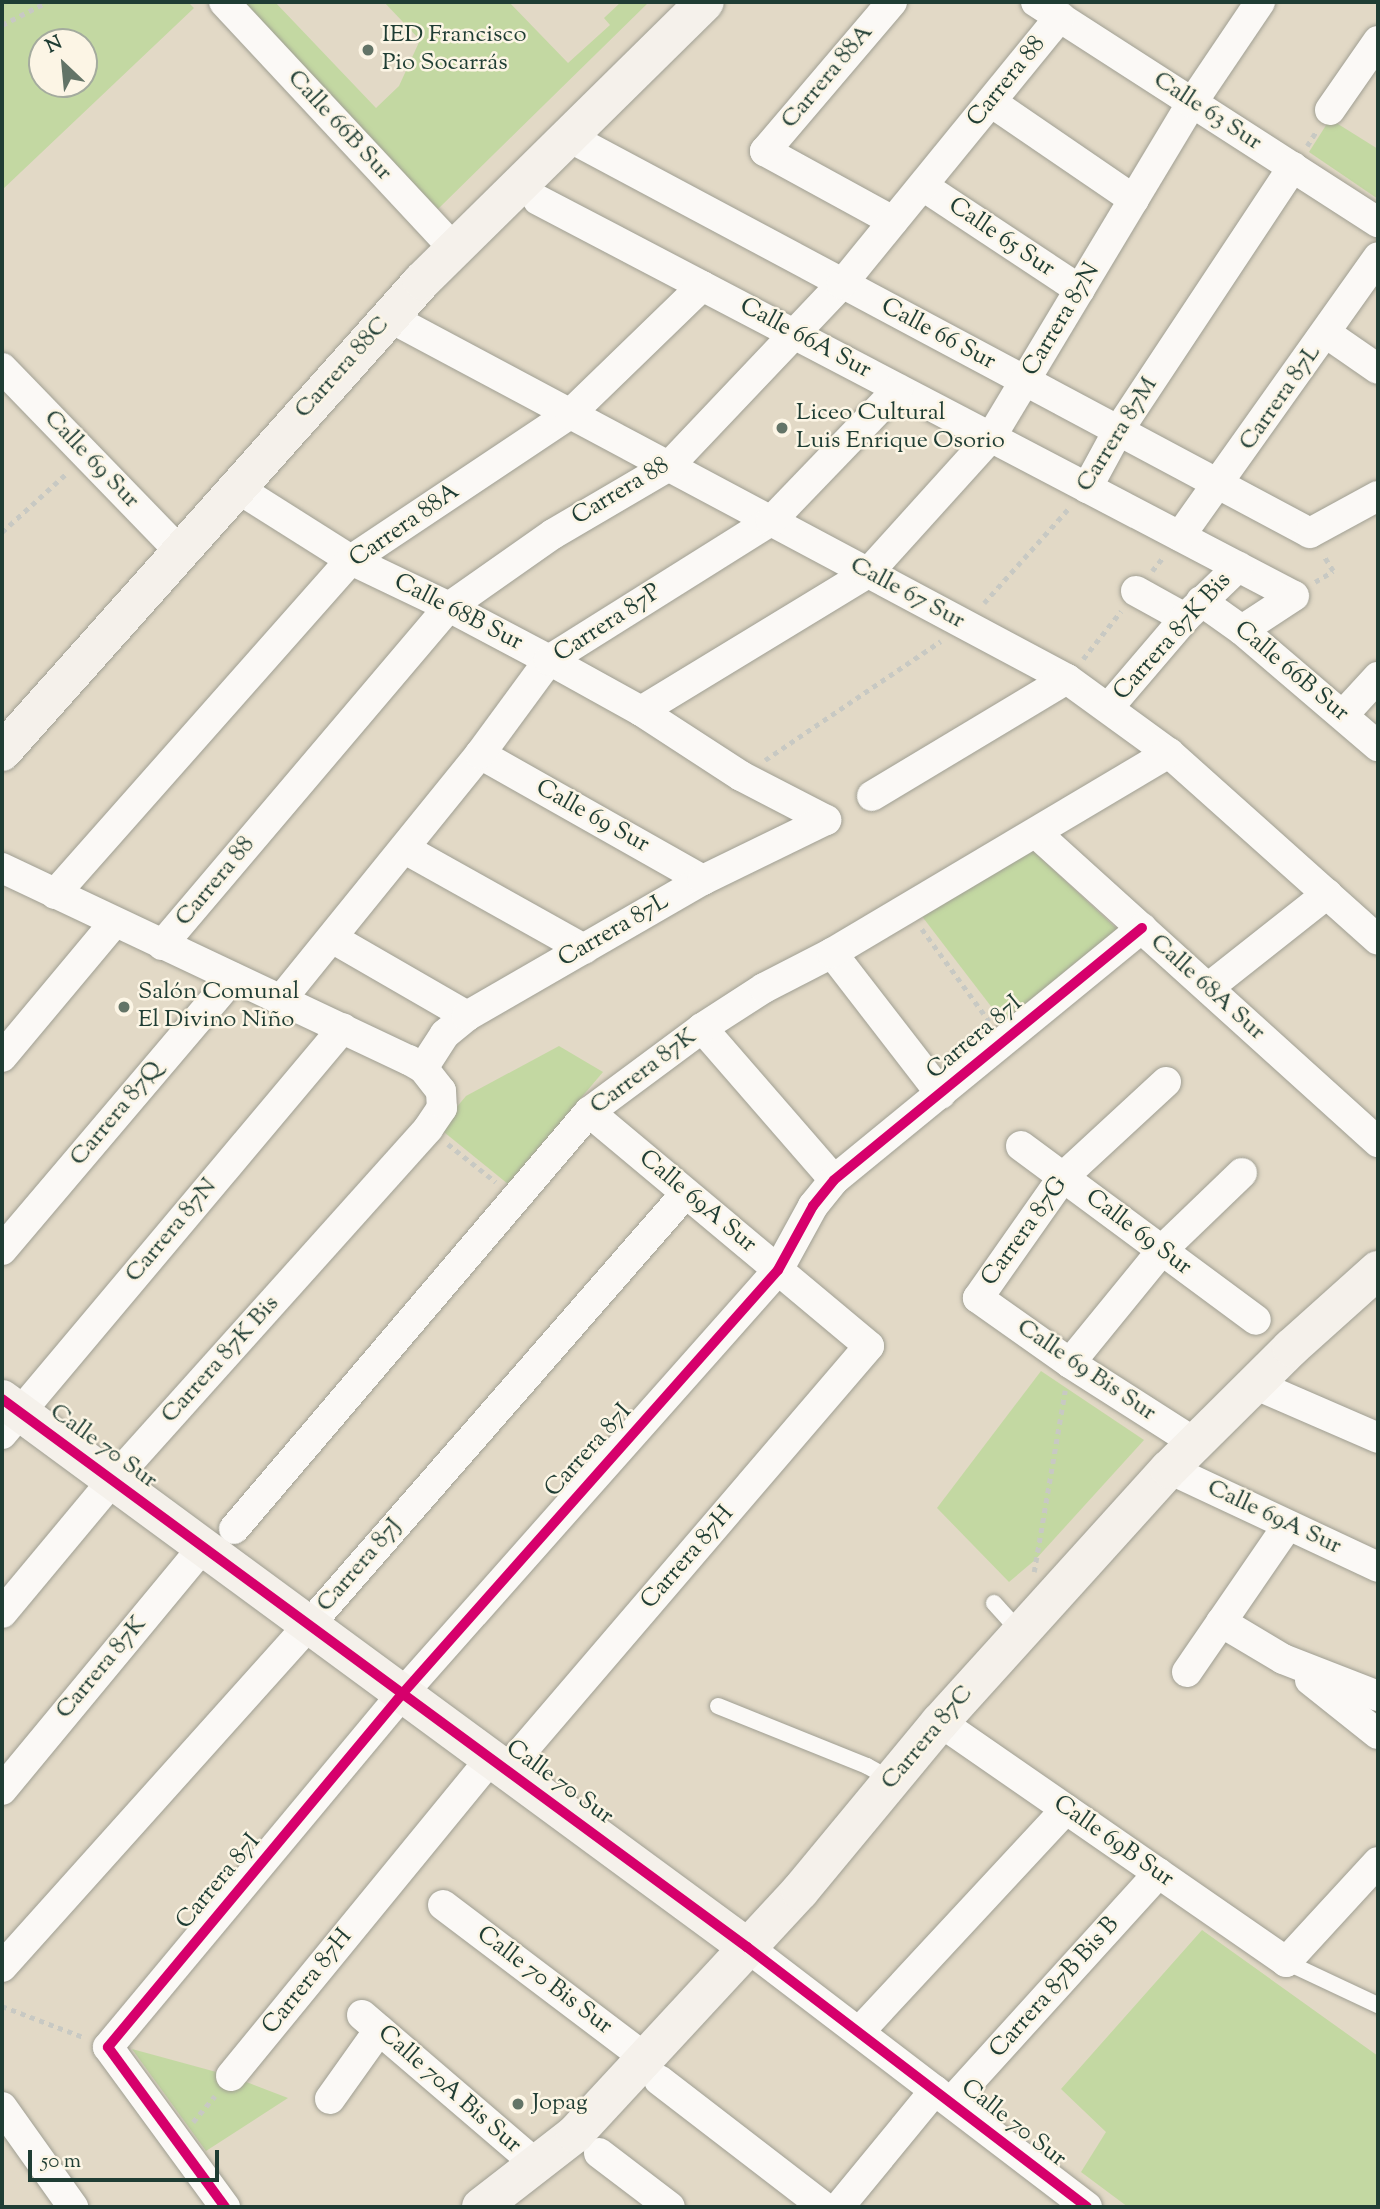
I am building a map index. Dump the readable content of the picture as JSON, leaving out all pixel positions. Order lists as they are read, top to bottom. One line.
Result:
{"streets":{"street":["Carrera 88A","Carrera 88","Calle 63 Sur","Calle 66B Sur","Calle 65 Sur","Carrera 87N","Calle 66 Sur","Calle 66A Sur","Carrera 88C","Carrera 87L","Carrera 87M","Calle 69 Sur","Calle 67 Sur","Calle 68B Sur","Carrera 87P","Carrera 87K Bis","Calle 68A Sur","Carrera 87I","Carrera 87K","Carrera 87Q","Calle 69A Sur","Carrera 87G","Calle 69 Bis Sur","Calle 70 Sur","Carrera 87H","Carrera 87J","Carrera 87C","Calle 69B Sur","Calle 70 Bis Sur","Carrera 87B Bis B","Calle 70A Bis Sur"]},"crossings":[["Carrera 88A","Carrera 88"],["Carrera 88A","Calle 66A Sur"],["Carrera 88A","Calle 67 Sur"],["Carrera 88A","Calle 68B Sur"],["Carrera 88","Calle 63 Sur"],["Carrera 88","Calle 65 Sur"],["Carrera 88","Calle 66 Sur"],["Carrera 88","Calle 66A Sur"],["Carrera 88","Calle 67 Sur"],["Carrera 88","Calle 68B Sur"],["Calle 63 Sur","Carrera 87N"],["Calle 63 Sur","Carrera 87M"],["Calle 66B Sur","Calle 66A Sur"],["Calle 66B Sur","Carrera 88C"],["Calle 66B Sur","Carrera 87K Bis"],["Calle 65 Sur","Carrera 87N"],["Carrera 87N","Calle 66 Sur"],["Carrera 87N","Calle 66A Sur"],["Carrera 87N","Calle 67 Sur"],["Carrera 87N","Calle 68B Sur"],["Carrera 87N","Calle 70 Sur"],["Calle 66 Sur","Carrera 88C"],["Calle 66 Sur","Carrera 87L"],["Calle 66 Sur","Carrera 87M"],["Calle 66A Sur","Carrera 87L"],["Calle 66A Sur","Carrera 87M"],["Calle 66A Sur","Carrera 87P"],["Calle 66A Sur","Carrera 87K Bis"],["Carrera 88C","Calle 69 Sur"],["Carrera 88C","Calle 67 Sur"],["Carrera 88C","Calle 68B Sur"],["Carrera 87L","Calle 69 Sur"],["Carrera 87L","Calle 68B Sur"],["Carrera 87M","Calle 67 Sur"],["Carrera 87M","Calle 68B Sur"],["Calle 69 Sur","Carrera 87P"],["Calle 69 Sur","Carrera 87G"],["Calle 67 Sur","Carrera 87P"],["Calle 67 Sur","Carrera 87K Bis"],["Calle 67 Sur","Carrera 87K"],["Calle 68B Sur","Carrera 87P"],["Carrera 87K Bis","Calle 70 Sur"],["Calle 68A Sur","Carrera 87I"],["Calle 68A Sur","Carrera 87K"],["Carrera 87I","Calle 69A Sur"],["Carrera 87I","Calle 70 Sur"],["Carrera 87K","Calle 69A Sur"],["Carrera 87K","Calle 70 Sur"],["Calle 69A Sur","Calle 69 Bis Sur"],["Calle 69A Sur","Carrera 87H"],["Calle 69A Sur","Carrera 87J"],["Calle 69A Sur","Carrera 87C"],["Carrera 87G","Calle 69 Bis Sur"],["Calle 69 Bis Sur","Carrera 87C"],["Calle 70 Sur","Carrera 87H"],["Calle 70 Sur","Carrera 87J"],["Calle 70 Sur","Carrera 87C"],["Calle 70 Sur","Carrera 87B Bis B"],["Carrera 87C","Calle 69B Sur"],["Carrera 87C","Calle 70 Bis Sur"],["Carrera 87C","Calle 70A Bis Sur"],["Calle 69B Sur","Carrera 87B Bis B"]],"places":["IED Francisco Pio Socarrás","Liceo Cultural Luis Enrique Osorio","Salón Comunal El Divino Niño","Jopag"],"scale_bar":"50 m","north":"top left"}
